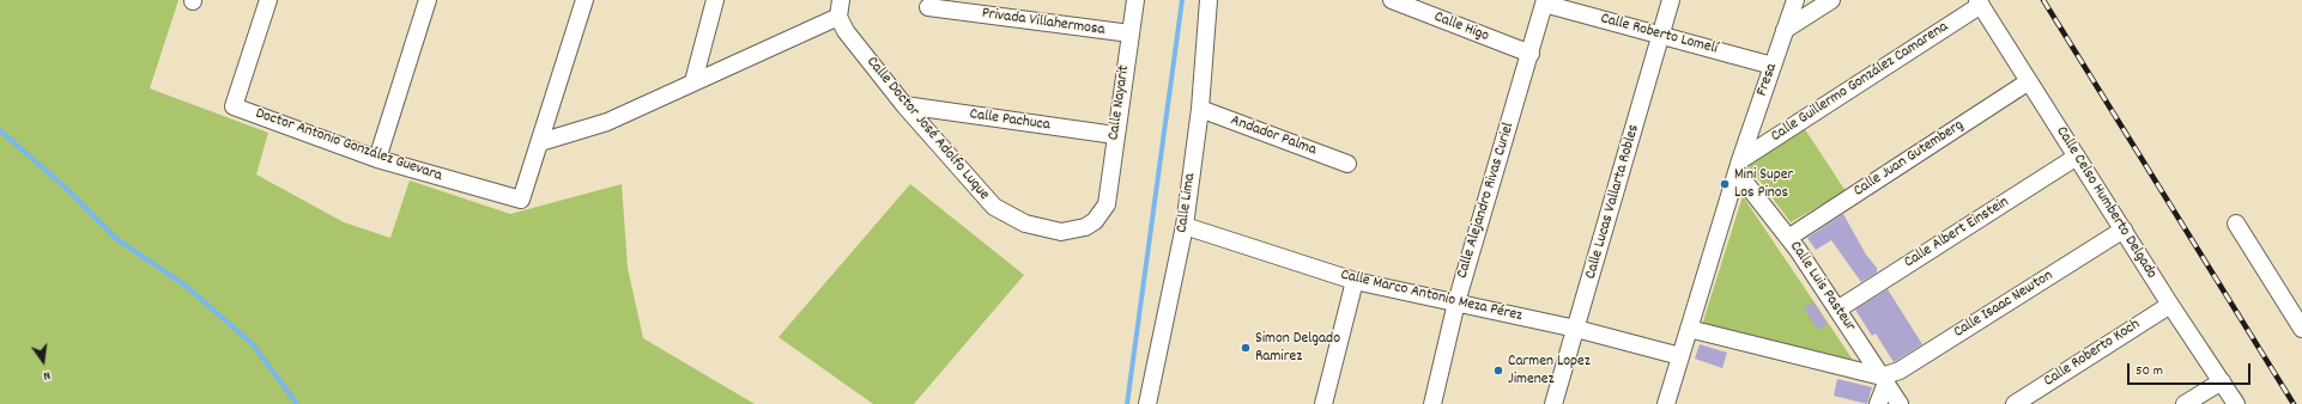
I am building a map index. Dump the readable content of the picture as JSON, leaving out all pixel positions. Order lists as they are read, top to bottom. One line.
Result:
{"streets":{"street":["Privada Villahermosa","Calle Higo","Calle Roberto Lomelí","Fresa","Calle Guillermo González Camarena","Calle Nayarit","Calle Pachuca","Calle Doctor José Adolfo Luque","Andador Palma","Doctor Antonio González Guevara","Calle Juan Gutemberg","Calle Alejandro Rivas Curiel","Calle Lucas Vallarta Robles","Calle Lima","Calle Celso Humberto Delgado","Calle Albert Einstein","Calle Luis Pasteur","Calle Marco Antonio Meza Pérez","Calle Isaac Newton","Calle Roberto Koch"]},"crossings":[["Privada Villahermosa","Calle Nayarit"],["Calle Higo","Calle Alejandro Rivas Curiel"],["Calle Roberto Lomelí","Fresa"],["Calle Roberto Lomelí","Calle Alejandro Rivas Curiel"],["Calle Roberto Lomelí","Calle Lucas Vallarta Robles"],["Fresa","Calle Guillermo González Camarena"],["Fresa","Calle Luis Pasteur"],["Fresa","Calle Marco Antonio Meza Pérez"],["Calle Guillermo González Camarena","Calle Celso Humberto Delgado"],["Calle Guillermo González Camarena","Calle Luis Pasteur"],["Calle Nayarit","Calle Pachuca"],["Calle Nayarit","Calle Doctor José Adolfo Luque"],["Calle Pachuca","Calle Doctor José Adolfo Luque"],["Andador Palma","Calle Lima"],["Calle Juan Gutemberg","Calle Celso Humberto Delgado"],["Calle Juan Gutemberg","Calle Luis Pasteur"],["Calle Alejandro Rivas Curiel","Calle Marco Antonio Meza Pérez"],["Calle Lucas Vallarta Robles","Calle Marco Antonio Meza Pérez"],["Calle Lima","Calle Marco Antonio Meza Pérez"],["Calle Celso Humberto Delgado","Calle Albert Einstein"],["Calle Celso Humberto Delgado","Calle Isaac Newton"],["Calle Celso Humberto Delgado","Calle Roberto Koch"],["Calle Albert Einstein","Calle Luis Pasteur"],["Calle Luis Pasteur","Calle Isaac Newton"]],"places":["Mini Super Los Pinos","Simon Delgado Ramirez","Carmen Lopez Jimenez"],"scale_bar":"50 m","north":"bottom"}
